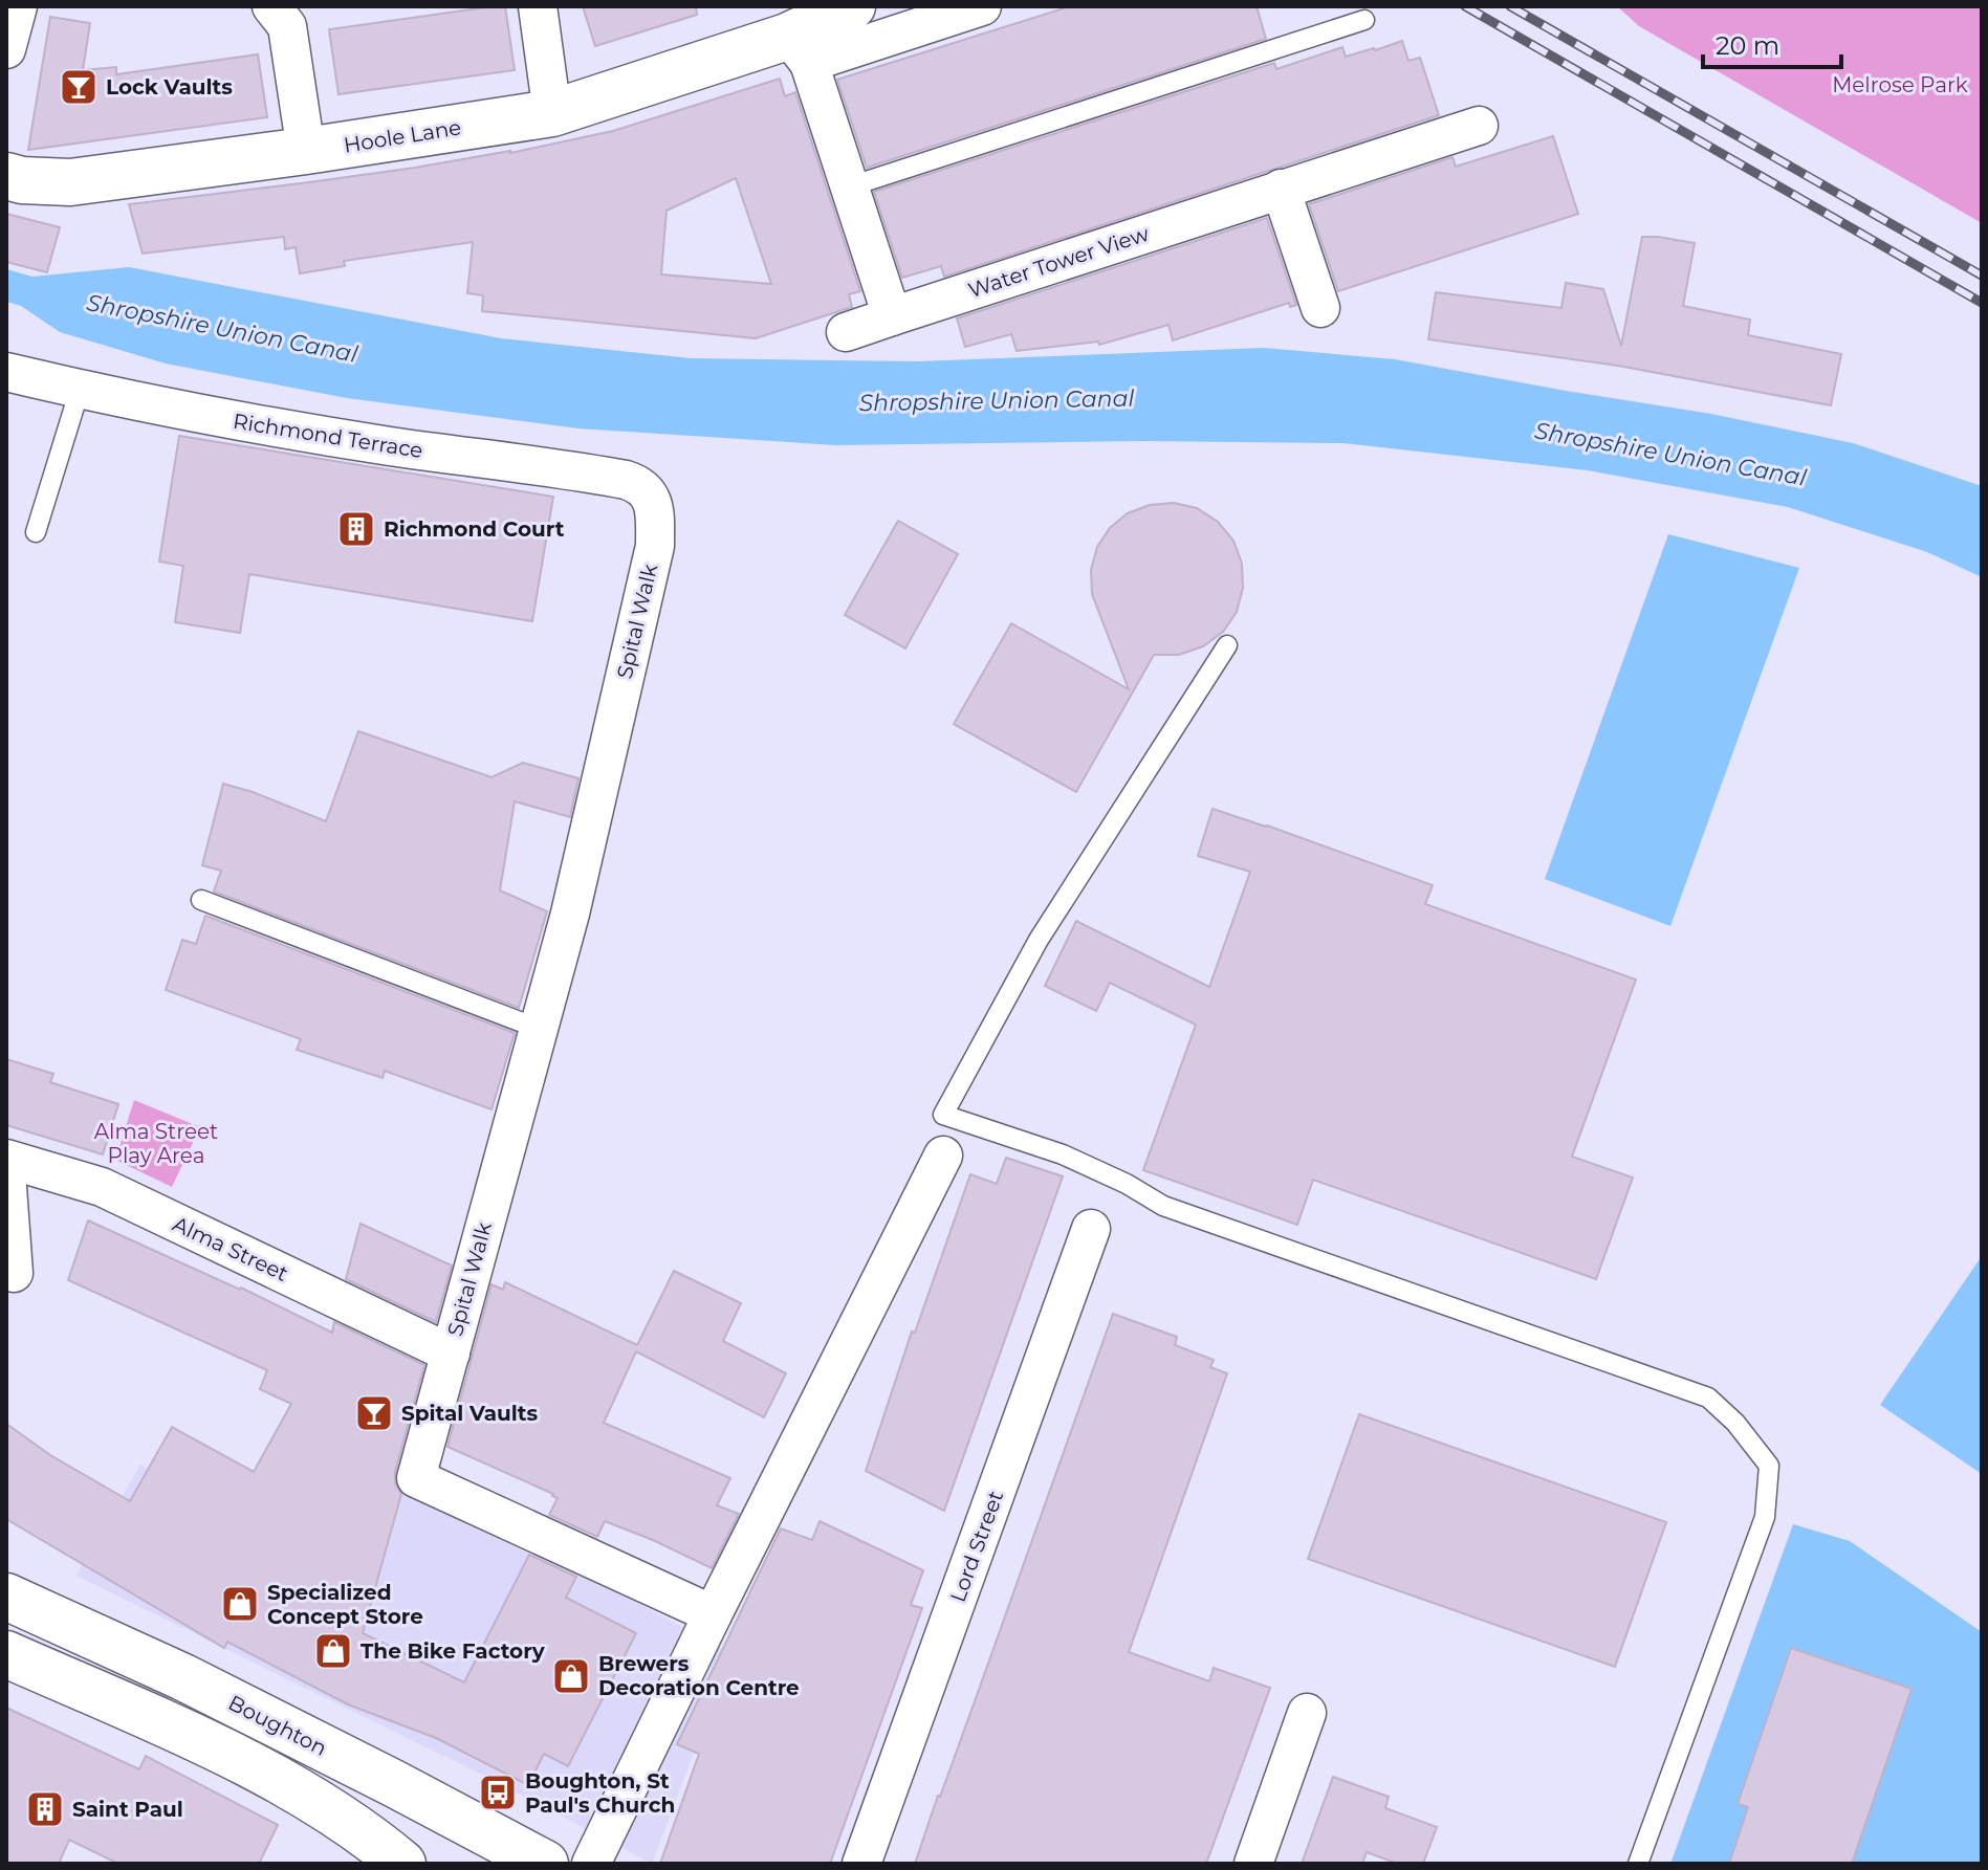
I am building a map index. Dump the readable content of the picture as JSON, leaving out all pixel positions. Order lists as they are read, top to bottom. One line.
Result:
{"streets":{"main road":["Hoole Lane","Boughton"],"street":["Water Tower View","Richmond Terrace","Spital Walk","Alma Street","Lord Street"]},"crossings":[["Richmond Terrace","Spital Walk"],["Spital Walk","Alma Street"]],"water":["Shropshire Union Canal"],"parks":["Melrose Park","Alma Street Play Area"],"places":{"bar":["Lock Vaults","Spital Vaults"],"building":["Richmond Court","Saint Paul"],"shop":["Specialized Concept Store","The Bike Factory","Brewers Decoration Centre"],"bus stop":["Boughton, St Paul's Church"]},"scale_bar":"20 m"}
